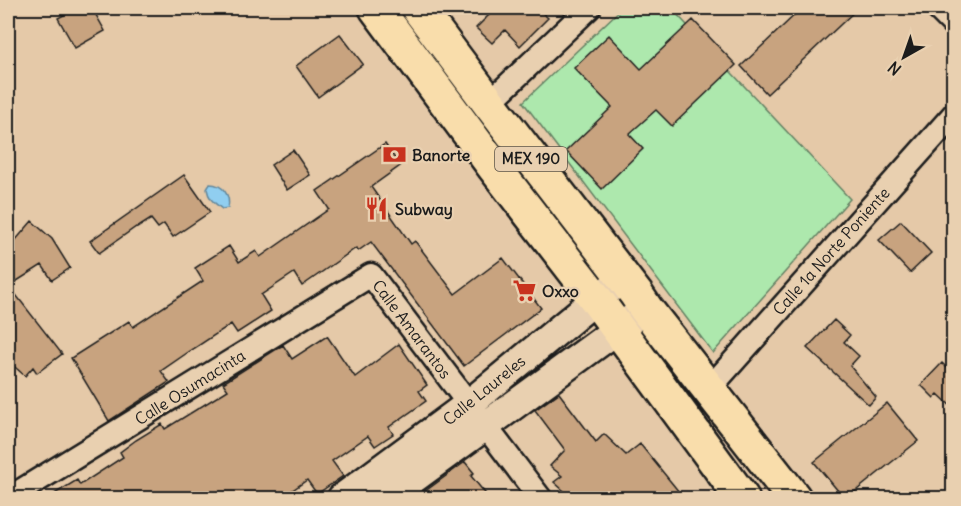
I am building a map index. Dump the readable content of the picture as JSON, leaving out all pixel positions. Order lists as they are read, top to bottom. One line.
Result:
{"streets":{"main road":["MEX 190"],"street":["Calle 1a Norte Poniente","Calle Amarantos","Calle Osumacinta","Calle Laureles"]},"crossings":[["MEX 190","Calle 1a Norte Poniente"],["MEX 190","Calle Laureles"],["Calle Amarantos","Calle Osumacinta"],["Calle Amarantos","Calle Laureles"]],"places":{"bank":["Banorte"],"restaurant":["Subway"],"supermarket":["Oxxo"]},"north":"bottom left"}
